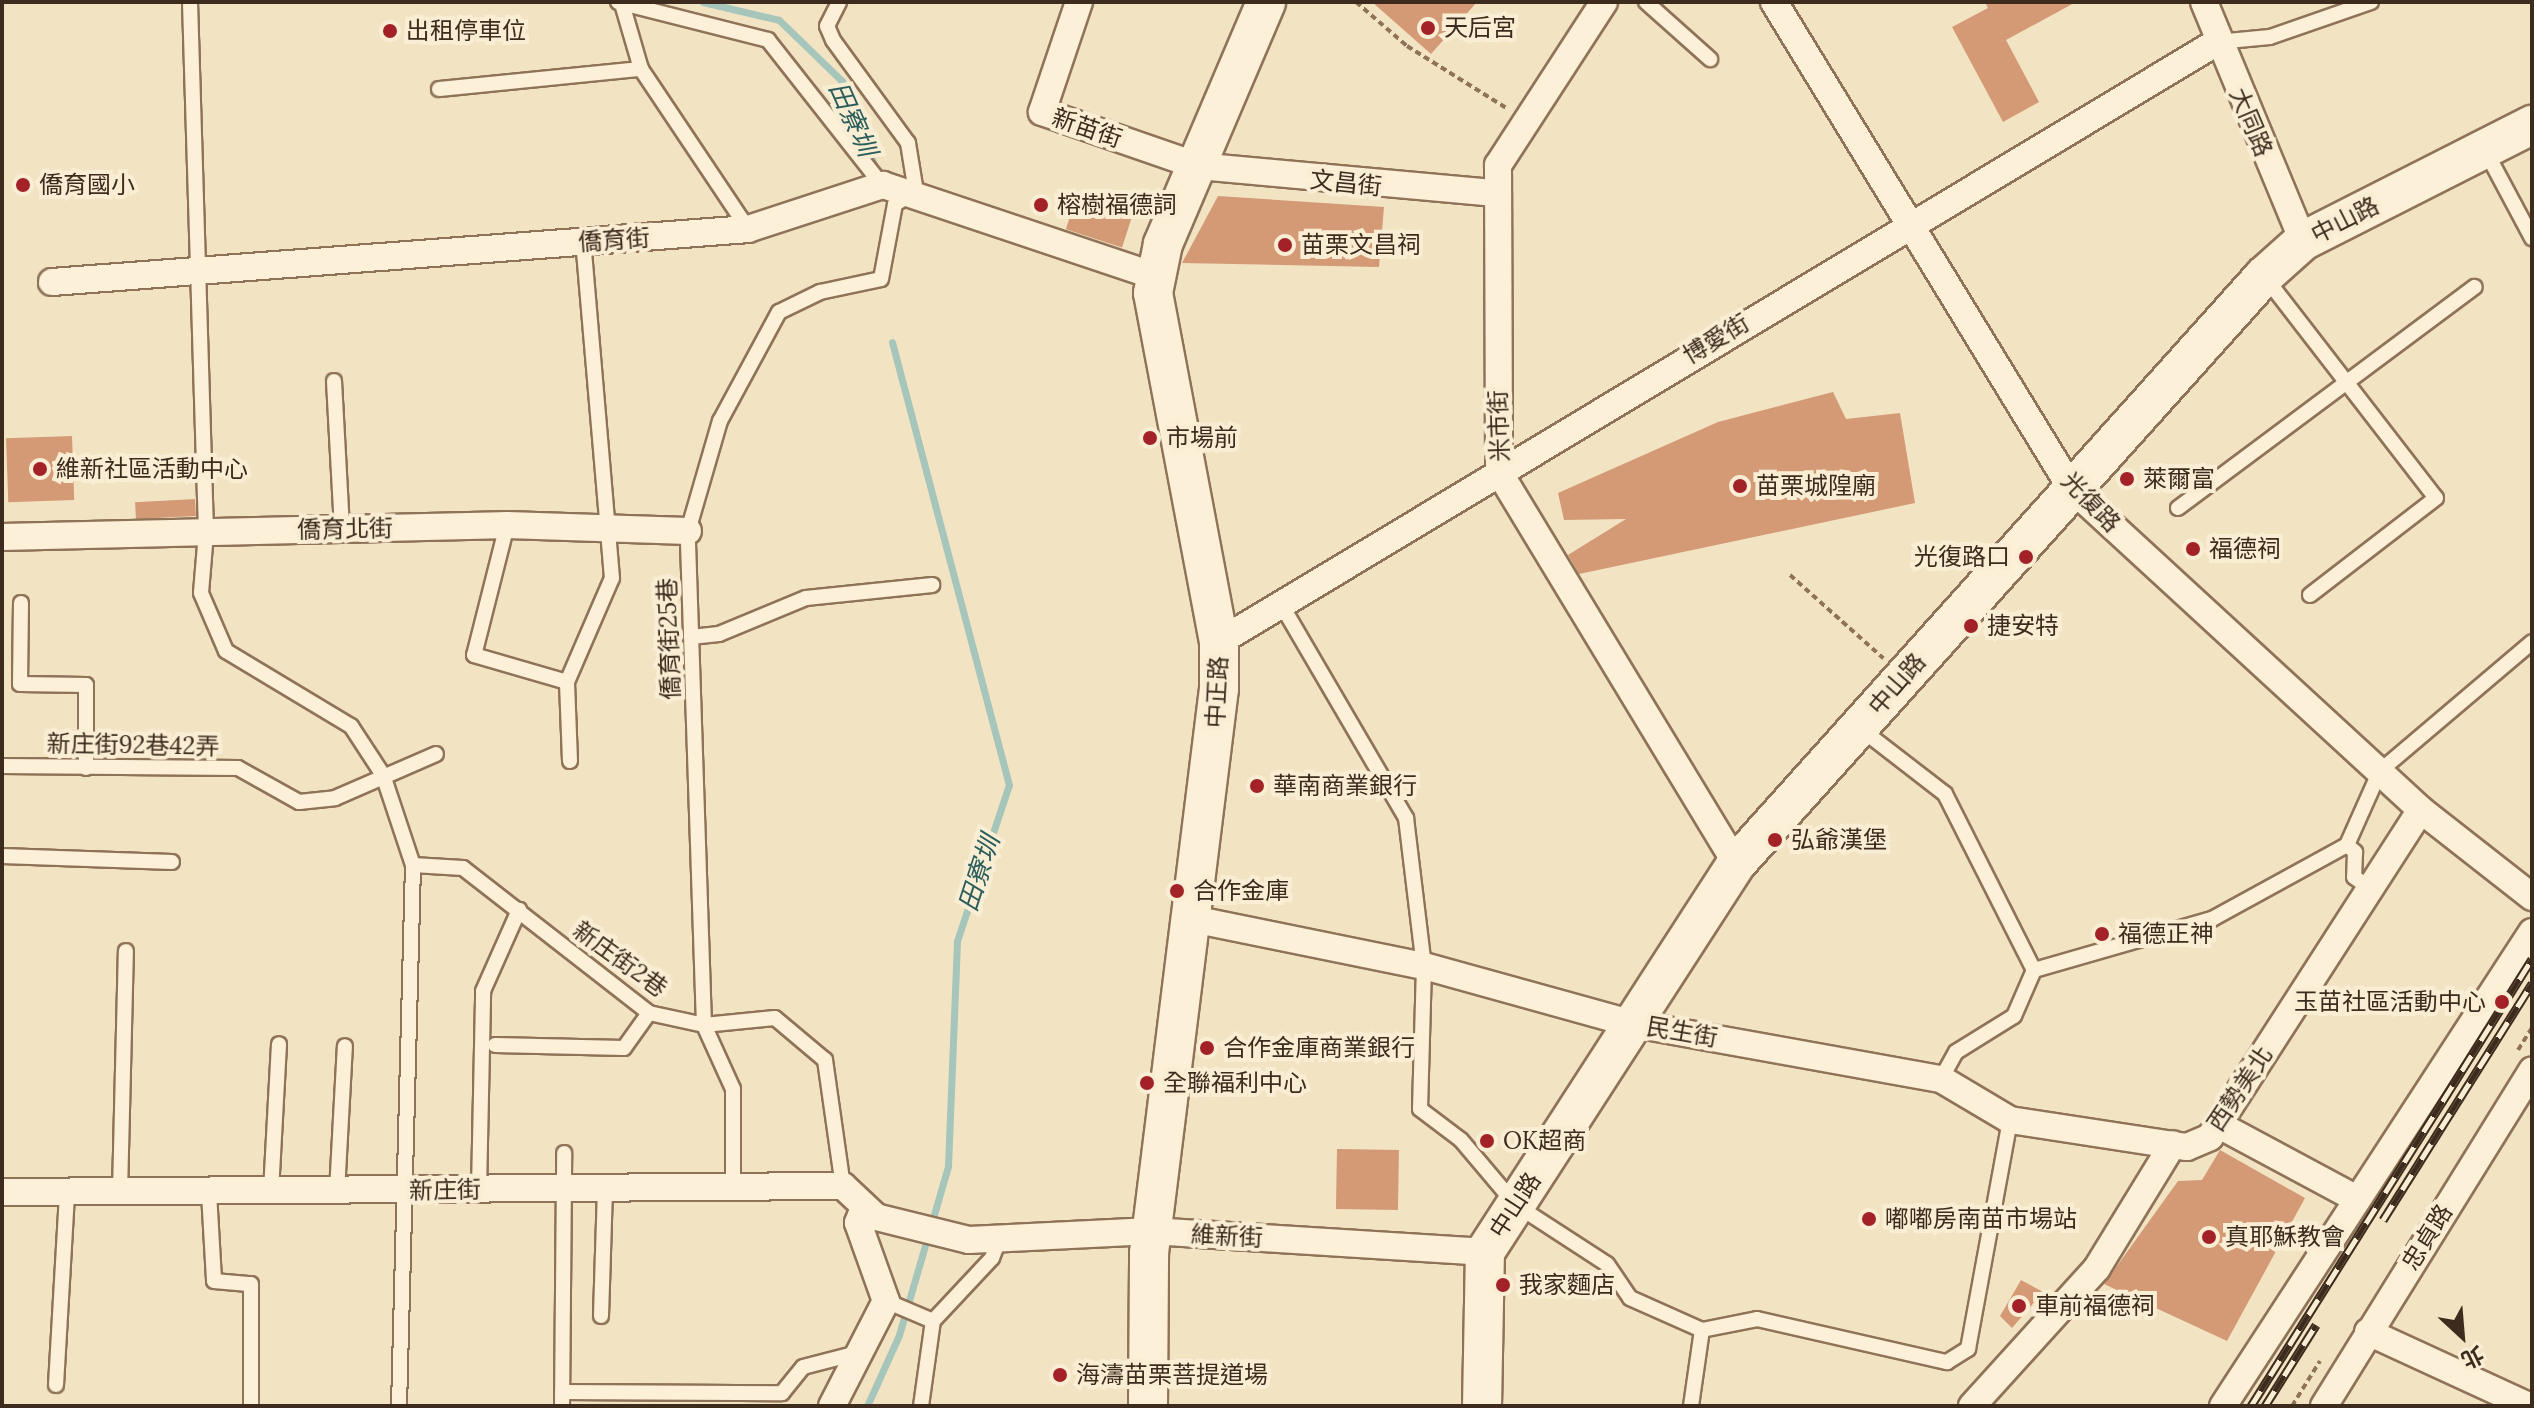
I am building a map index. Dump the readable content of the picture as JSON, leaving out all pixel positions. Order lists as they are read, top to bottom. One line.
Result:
{"streets":{"street":["大同路","新苗街","文昌街","中山路","僑育街","博愛街","米市街","光復路","僑育北街","中正路","民生街","西勢美北","新庄街","維新街","忠貞路"],"lane":["僑育街25巷","新庄街92巷42弄","新庄街2巷"]},"crossings":[["大同路","中山路"],["大同路","博愛街"],["新苗街","文昌街"],["新苗街","中正路"],["文昌街","米市街"],["文昌街","中正路"],["中山路","米市街"],["中山路","光復路"],["中山路","民生街"],["中山路","維新街"],["僑育街","僑育街25巷"],["博愛街","米市街"],["博愛街","光復路"],["博愛街","中正路"],["光復路","西勢美北"],["僑育北街","僑育街25巷"],["僑育街25巷","新庄街2巷"],["僑育街25巷","新庄街"],["中正路","民生街"],["中正路","維新街"],["新庄街2巷","新庄街"],["民生街","西勢美北"]],"water":["田寮圳"],"places":["天后宮","出租停車位","僑育國小","榕樹福德詞","苗栗文昌祠","市場前","維新社區活動中心","萊爾富","苗栗城隍廟","福德祠","光復路口","捷安特","華南商業銀行","弘爺漢堡","合作金庫","福德正神","玉苗社區活動中心","合作金庫商業銀行","全聯福利中心","OK超商","嘟嘟房南苗市場站","真耶穌教會","我家麵店","車前福德祠","海濤苗栗菩提道場"],"north":"bottom right"}
